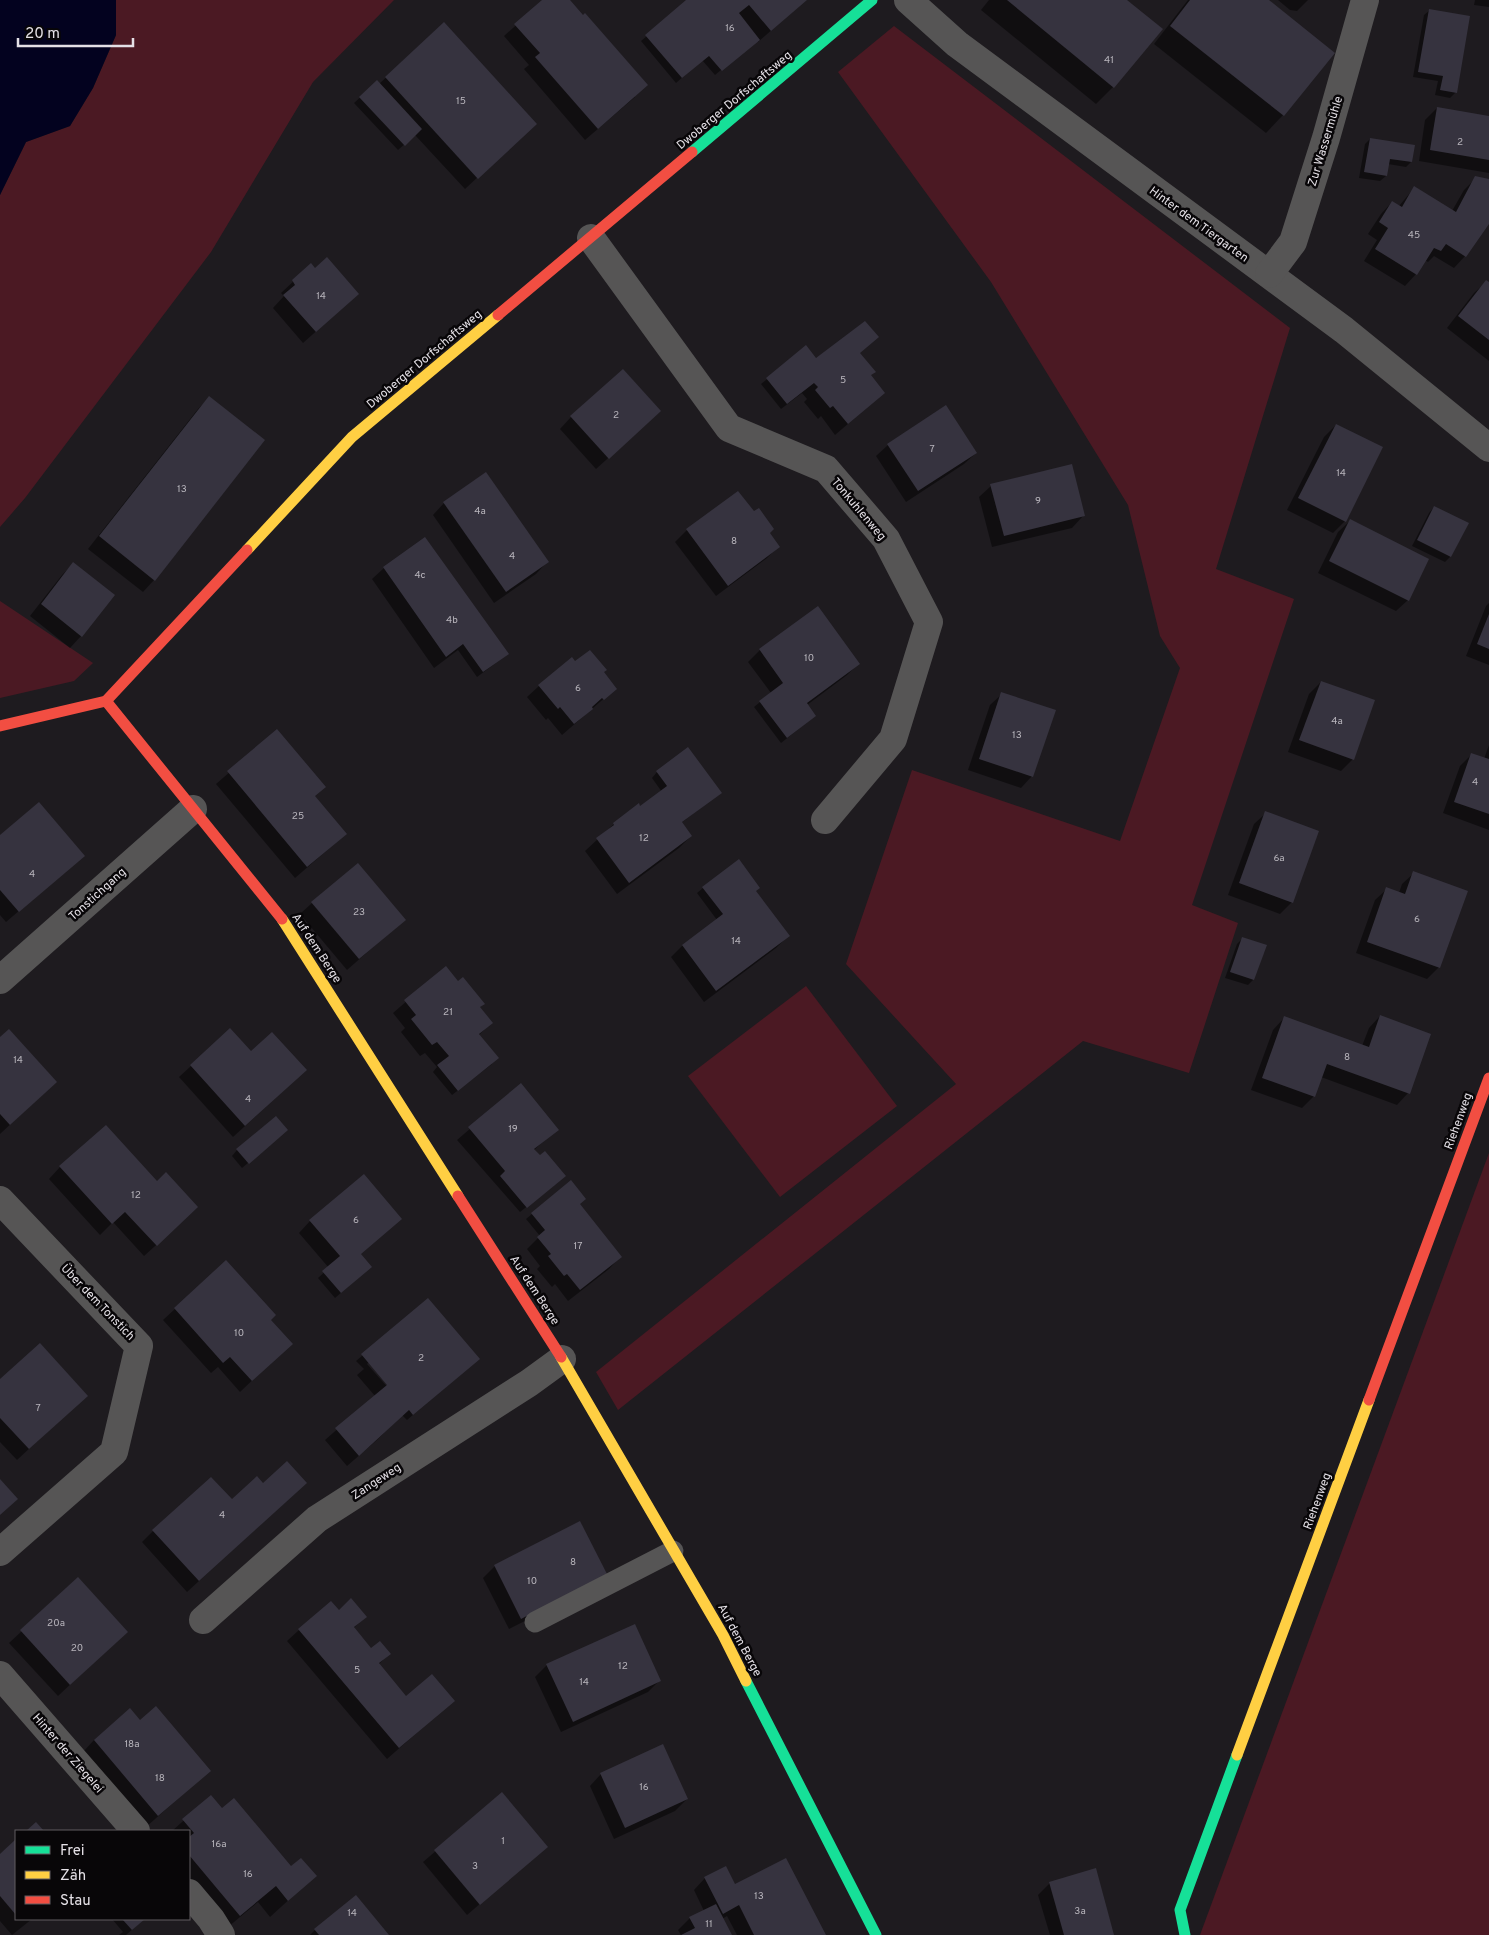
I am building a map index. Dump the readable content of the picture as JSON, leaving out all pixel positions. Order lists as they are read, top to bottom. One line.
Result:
{"streets":{"street":["Dwoberger Dorfschaftsweg","Zur Wassermühle","Hinter dem Tiergarten","Tonkuhlenweg","Tonstichgang","Auf dem Berge","Riehenweg","Über dem Tonstich","Zangeweg","Hinter der Ziegelei"]},"crossings":[["Dwoberger Dorfschaftsweg","Tonkuhlenweg"],["Dwoberger Dorfschaftsweg","Auf dem Berge"],["Zur Wassermühle","Hinter dem Tiergarten"],["Tonstichgang","Auf dem Berge"],["Auf dem Berge","Zangeweg"]],"house_numbers":["16","41","15","2","45","14","5","2","7","14","13","9","4a","8","4","4c","4b","10","6","4a","13","4","25","12","6a","4","23","6","14","21","8","14","4","19","12","6","17","10","2","7","4","8","10","20a","20","12","5","14","18a","18","16","1","16a","3","16","13","3a","14","11"],"legend":["Frei","Zäh","Stau"],"scale_bar":"20 m"}
